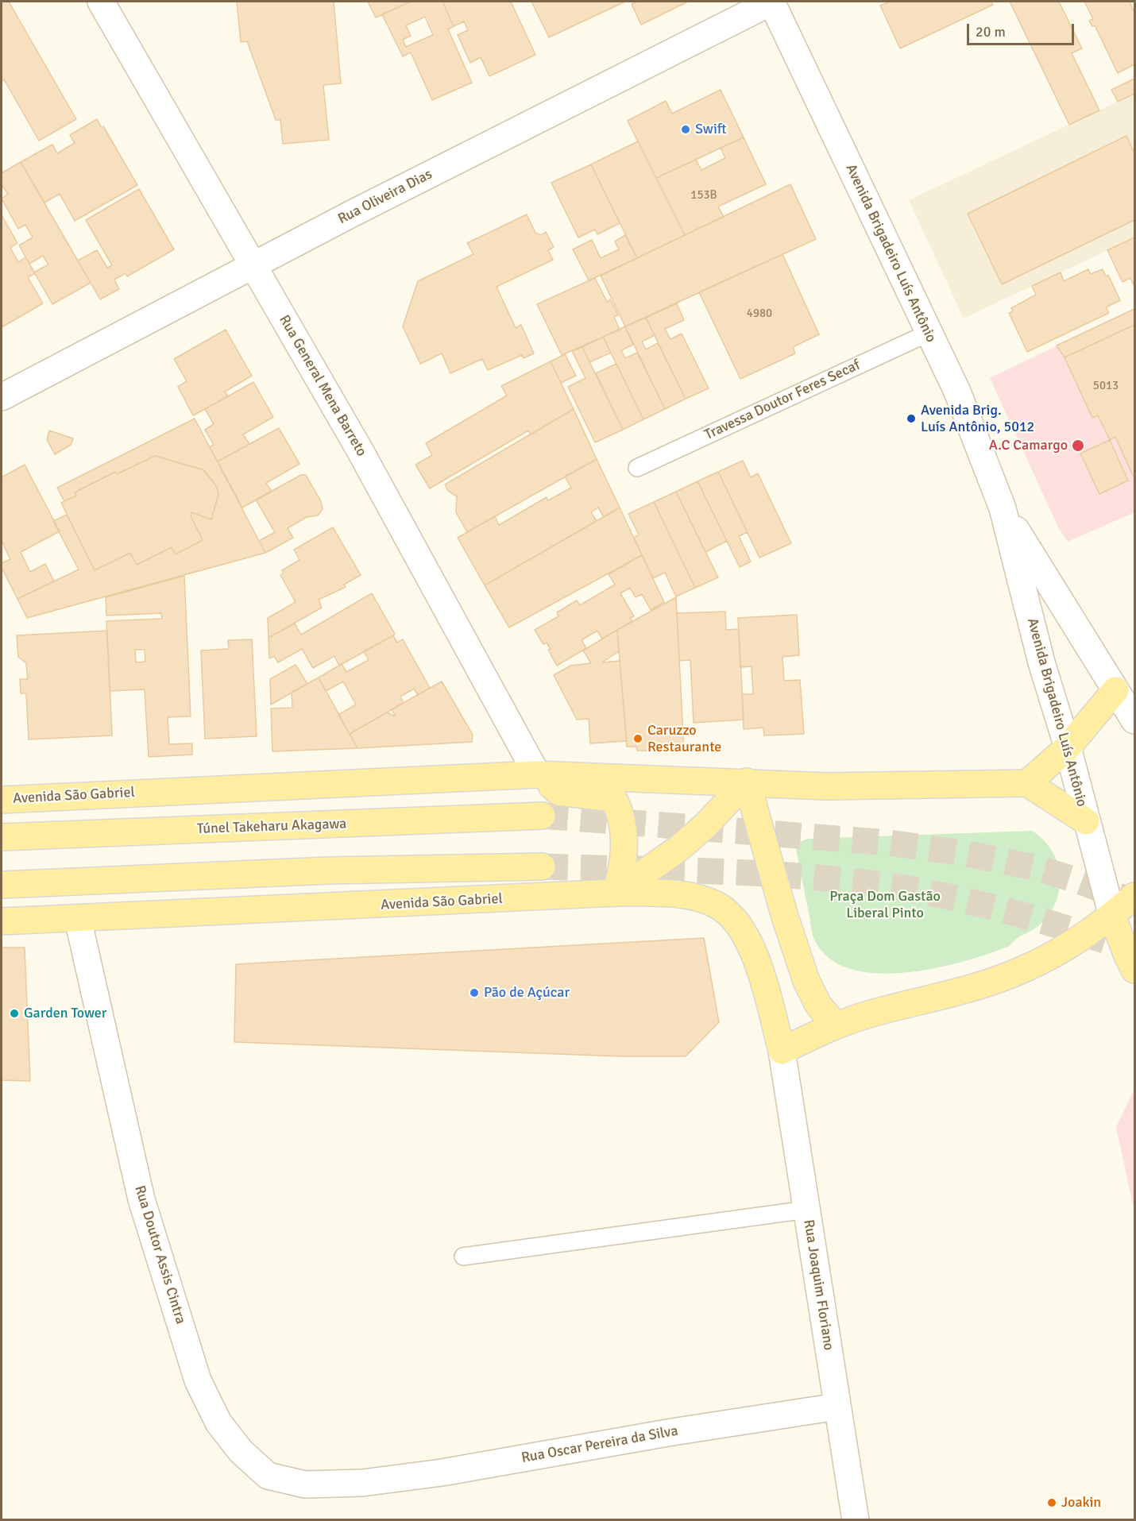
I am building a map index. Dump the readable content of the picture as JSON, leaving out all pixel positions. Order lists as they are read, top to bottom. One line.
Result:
{"streets":{"main road":["Avenida São Gabriel","Túnel Takeharu Akagawa"],"street":["Rua Oliveira Dias","Avenida Brigadeiro Luís Antônio","Rua General Mena Barreto","Rua Doutor Assis Cintra","Rua Joaquim Floriano","Rua Oscar Pereira da Silva"],"lane":["Travessa Doutor Feres Secaf"]},"crossings":[["Rua Oliveira Dias","Avenida Brigadeiro Luís Antônio"],["Rua Oliveira Dias","Rua General Mena Barreto"],["Avenida Brigadeiro Luís Antônio","Travessa Doutor Feres Secaf"],["Rua General Mena Barreto","Avenida São Gabriel"],["Avenida São Gabriel","Rua Doutor Assis Cintra"],["Avenida São Gabriel","Rua Joaquim Floriano"],["Rua Doutor Assis Cintra","Rua Oscar Pereira da Silva"],["Rua Joaquim Floriano","Rua Oscar Pereira da Silva"]],"parks":["Praça Dom Gastão Liberal Pinto"],"places":["Swift","Avenida Brig. Luís Antônio, 5012","A.C Camargo","Caruzzo Restaurante","Pão de Açúcar","Garden Tower","Joakin"],"house_numbers":["153B","4980","5013"],"scale_bar":"20 m"}
